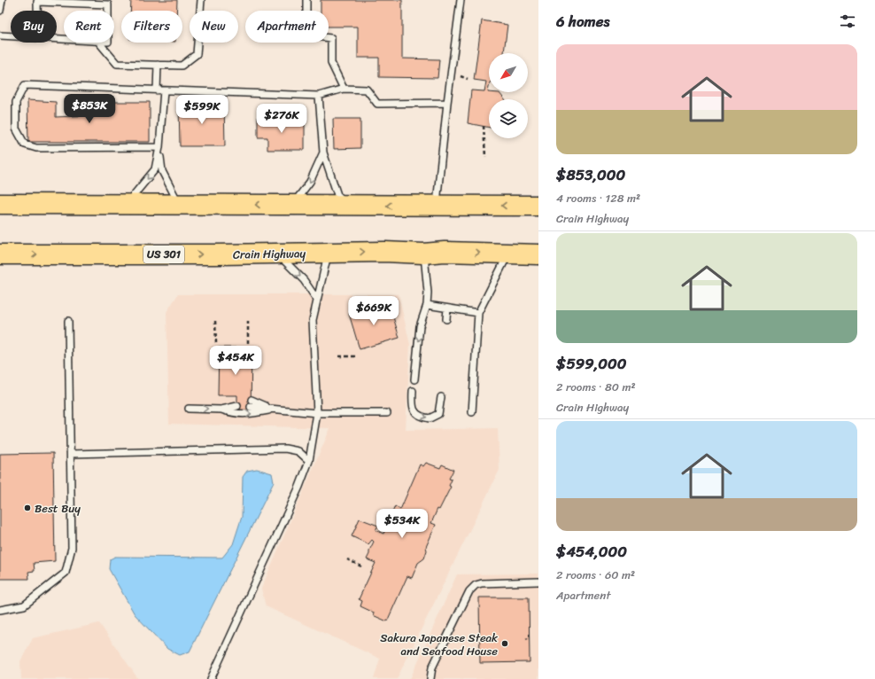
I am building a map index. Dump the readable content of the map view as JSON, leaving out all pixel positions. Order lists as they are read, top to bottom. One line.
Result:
{"streets":{"highway":["Crain Highway","US 301"]},"places":["Best Buy","Sakura Japanese Steak and Seafood House"],"north":"bottom left","page":{"heading":"6 homes","chip":["Buy","Rent","Filters","New","Apartment"],"list":[{"name":"$853,000","note":"4 rooms · 128 m² · Crain Highway"},{"name":"$599,000","note":"2 rooms · 80 m² · Crain Highway"},{"name":"$454,000","note":"2 rooms · 60 m² · Apartment"}],"price":["$853K","$599K","$276K","$669K","$454K","$534K"]}}
